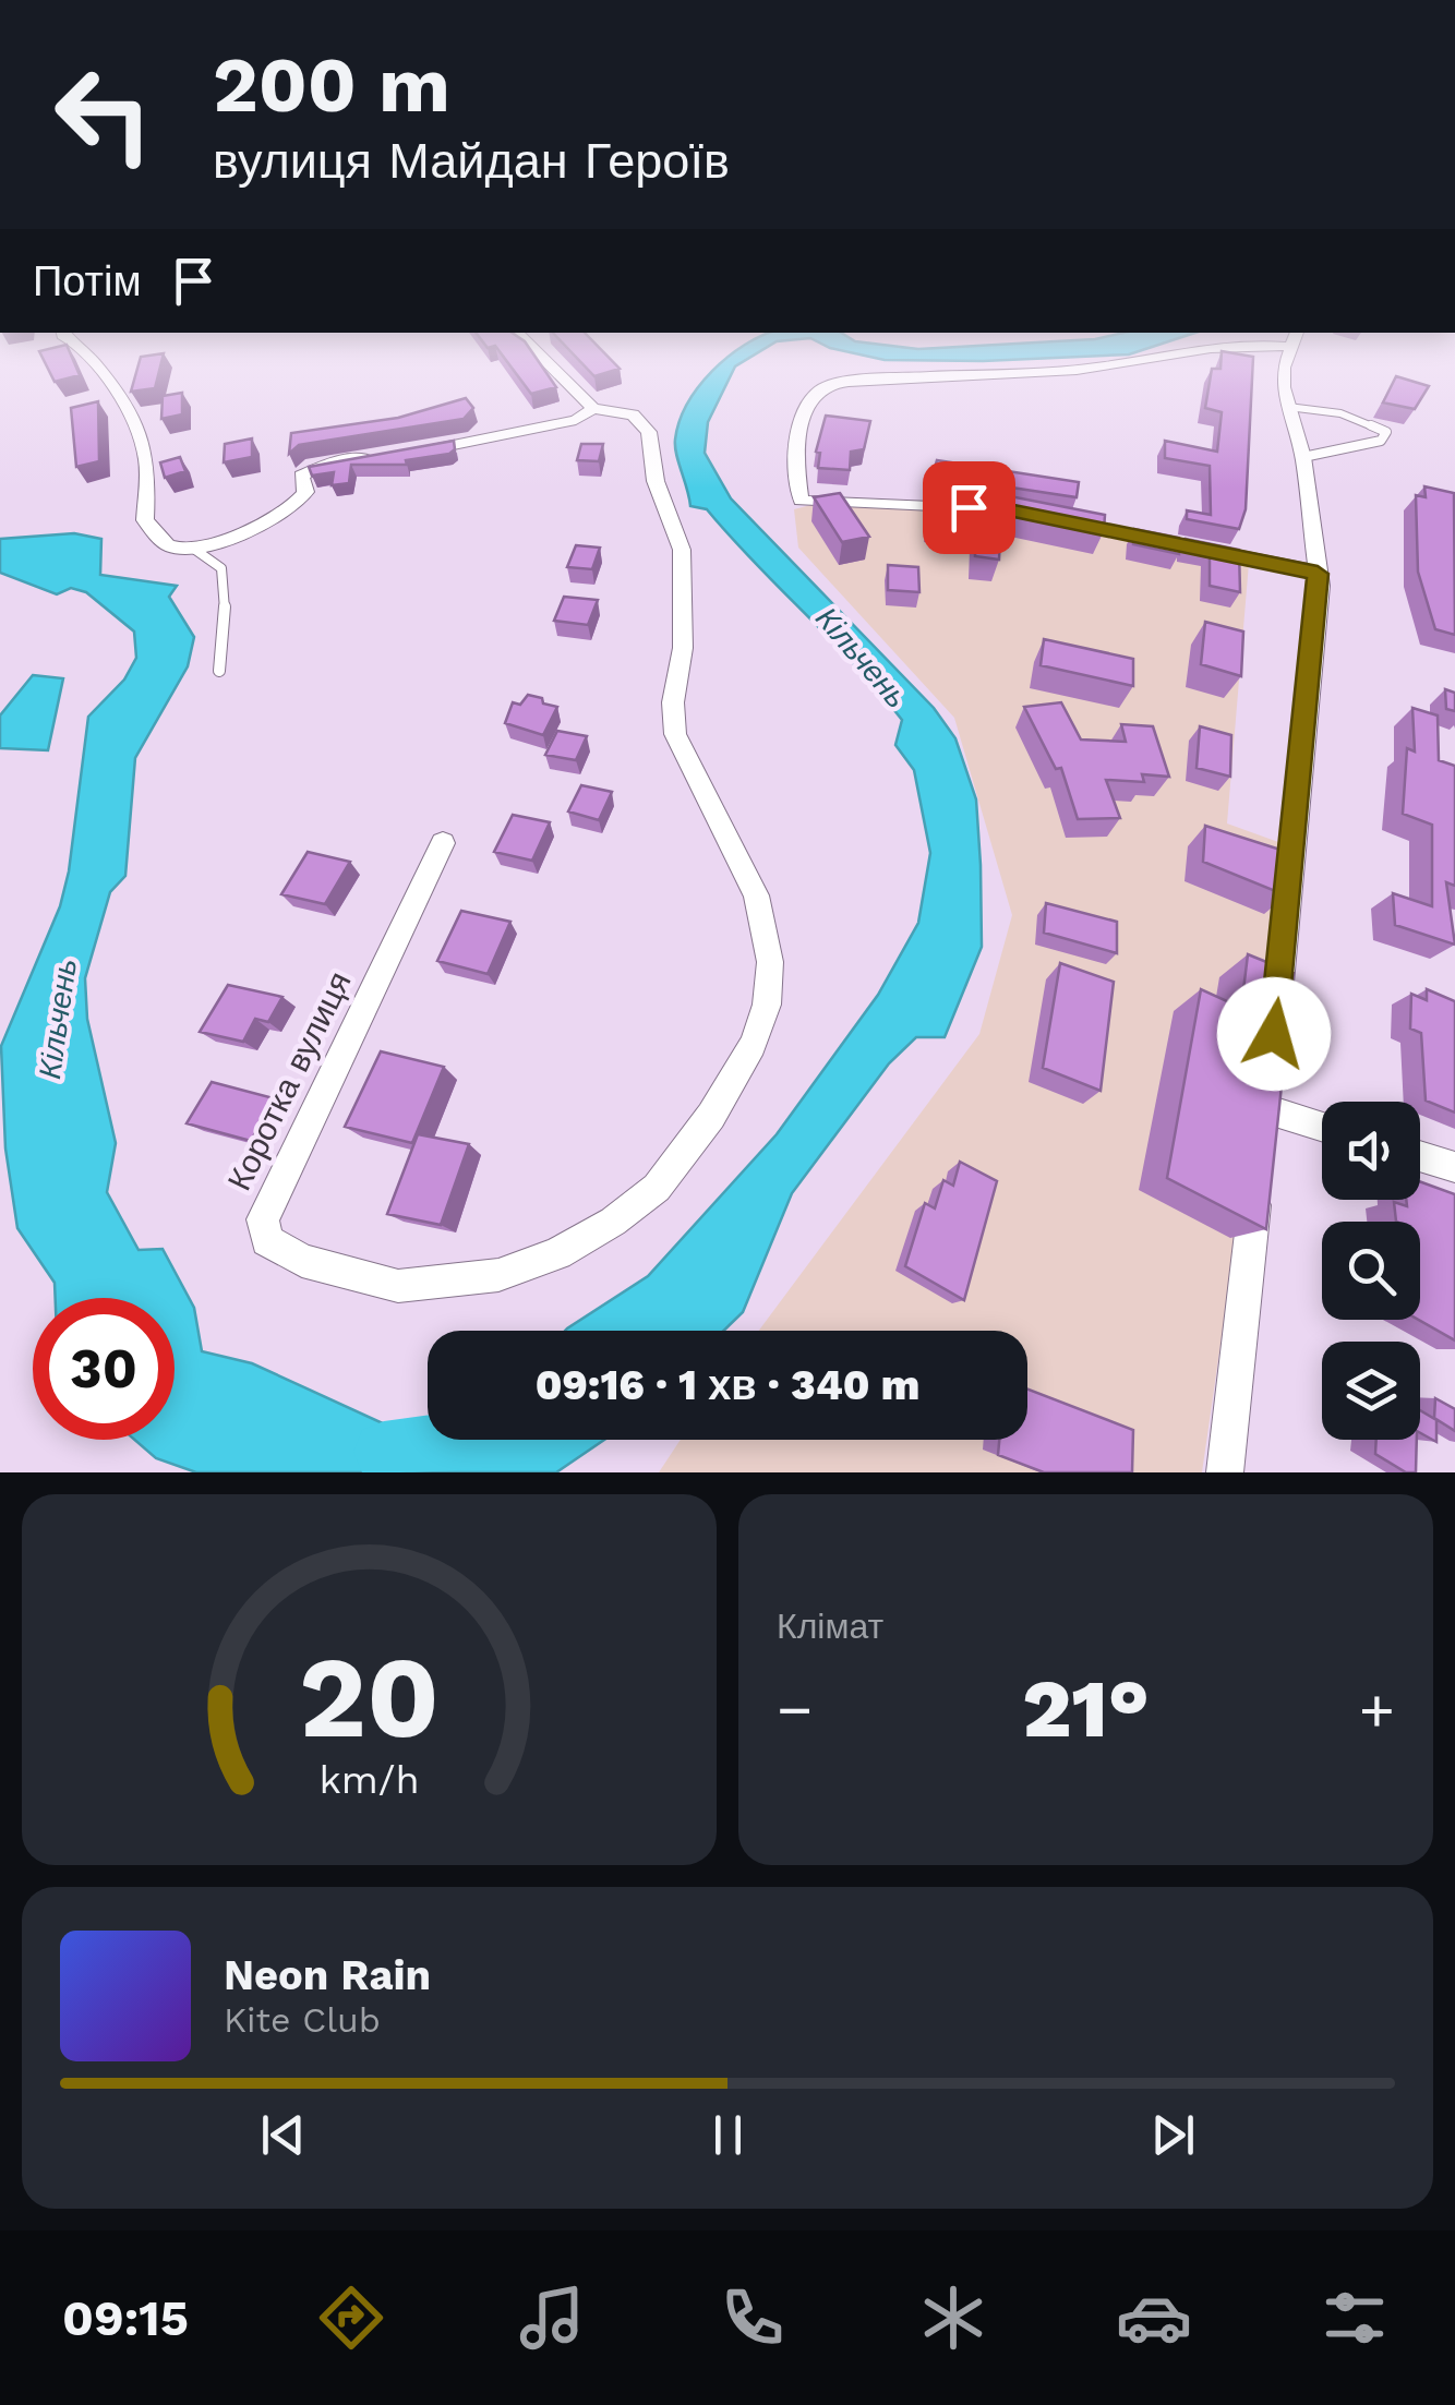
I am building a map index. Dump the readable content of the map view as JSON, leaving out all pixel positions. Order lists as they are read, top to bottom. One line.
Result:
{"streets":{"street":["Коротка вулиця"]},"water":["Кільчень"],"page":{"turn":["200 m","вулиця Майдан Героїв"],"then":"Потім","limit":"30","trip":"09:16 · 1 хв · 340 m","tile":"Клімат","heat":["−","21°","+"],"song":["Neon Rain","Kite Club"],"tabs":"09:15","gauge":["20","km/h"]}}
